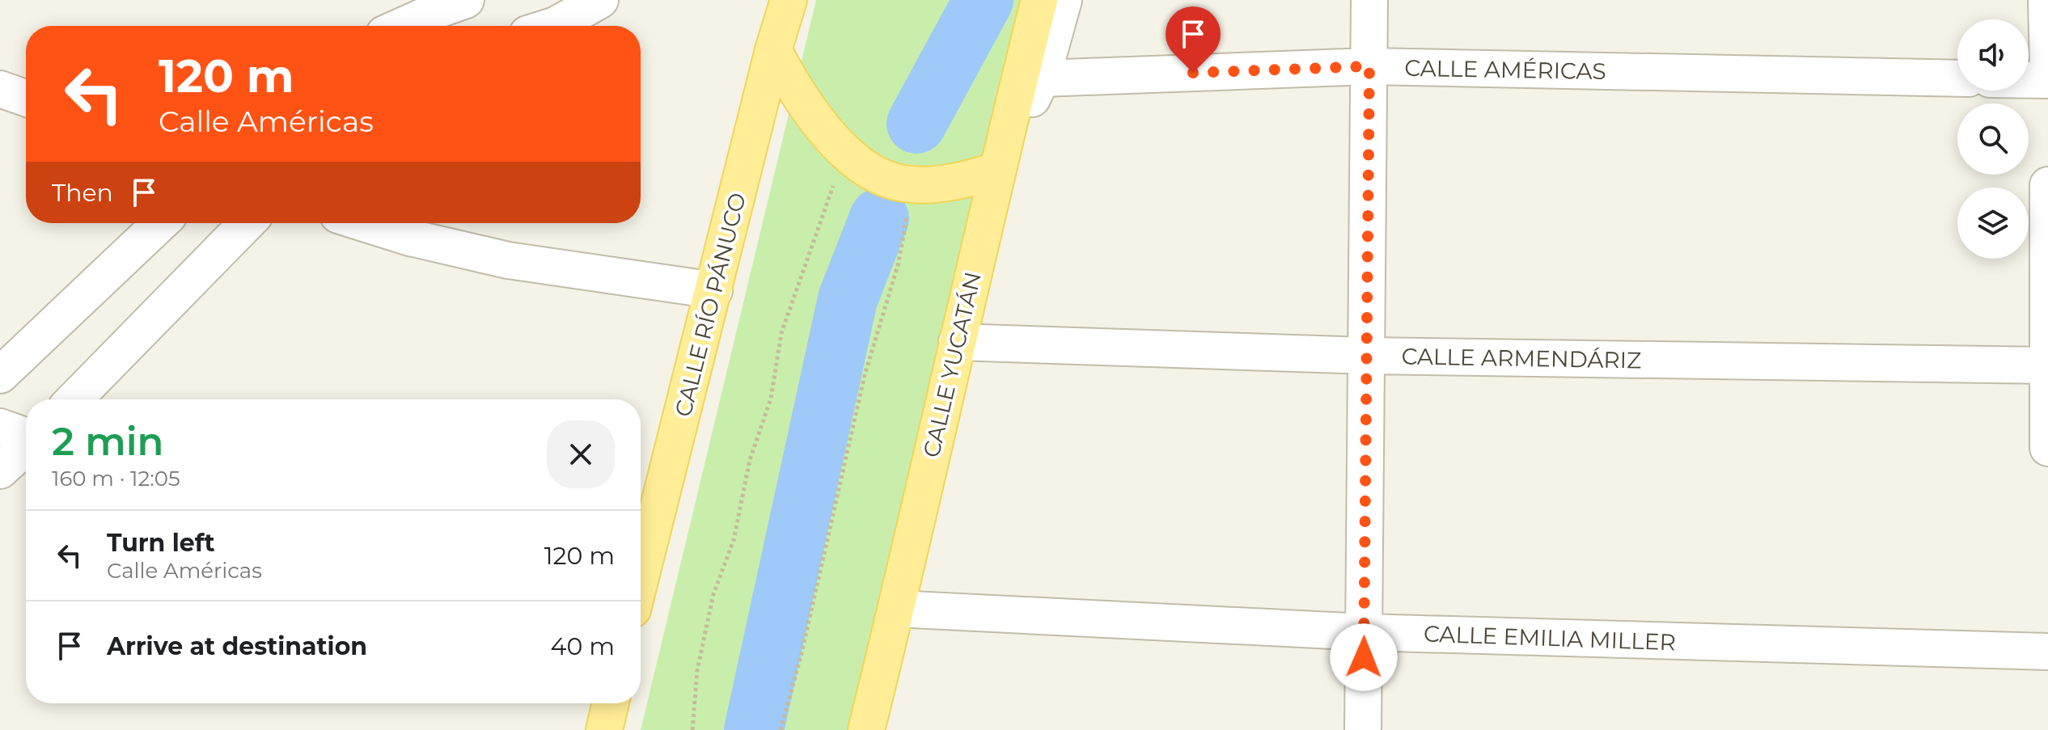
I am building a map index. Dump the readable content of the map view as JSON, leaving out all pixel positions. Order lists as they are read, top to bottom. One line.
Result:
{"streets":{"main road":["CALLE RÍO PÁNUCO","CALLE YUCATÁN"],"street":["CALLE AMÉRICAS","CALLE ARMENDÁRIZ","CALLE EMILIA MILLER"]},"crossings":[["CALLE ARMENDÁRIZ","CALLE YUCATÁN"],["CALLE YUCATÁN","CALLE EMILIA MILLER"]],"page":{"turn":["120 m","Calle Américas"],"then":"Then","heading":["2 min","160 m · 12:05"],"list":[{"name":"Turn left","note":"Calle Américas","value":"120 m"},{"name":"Arrive at destination","value":"40 m"}]}}
